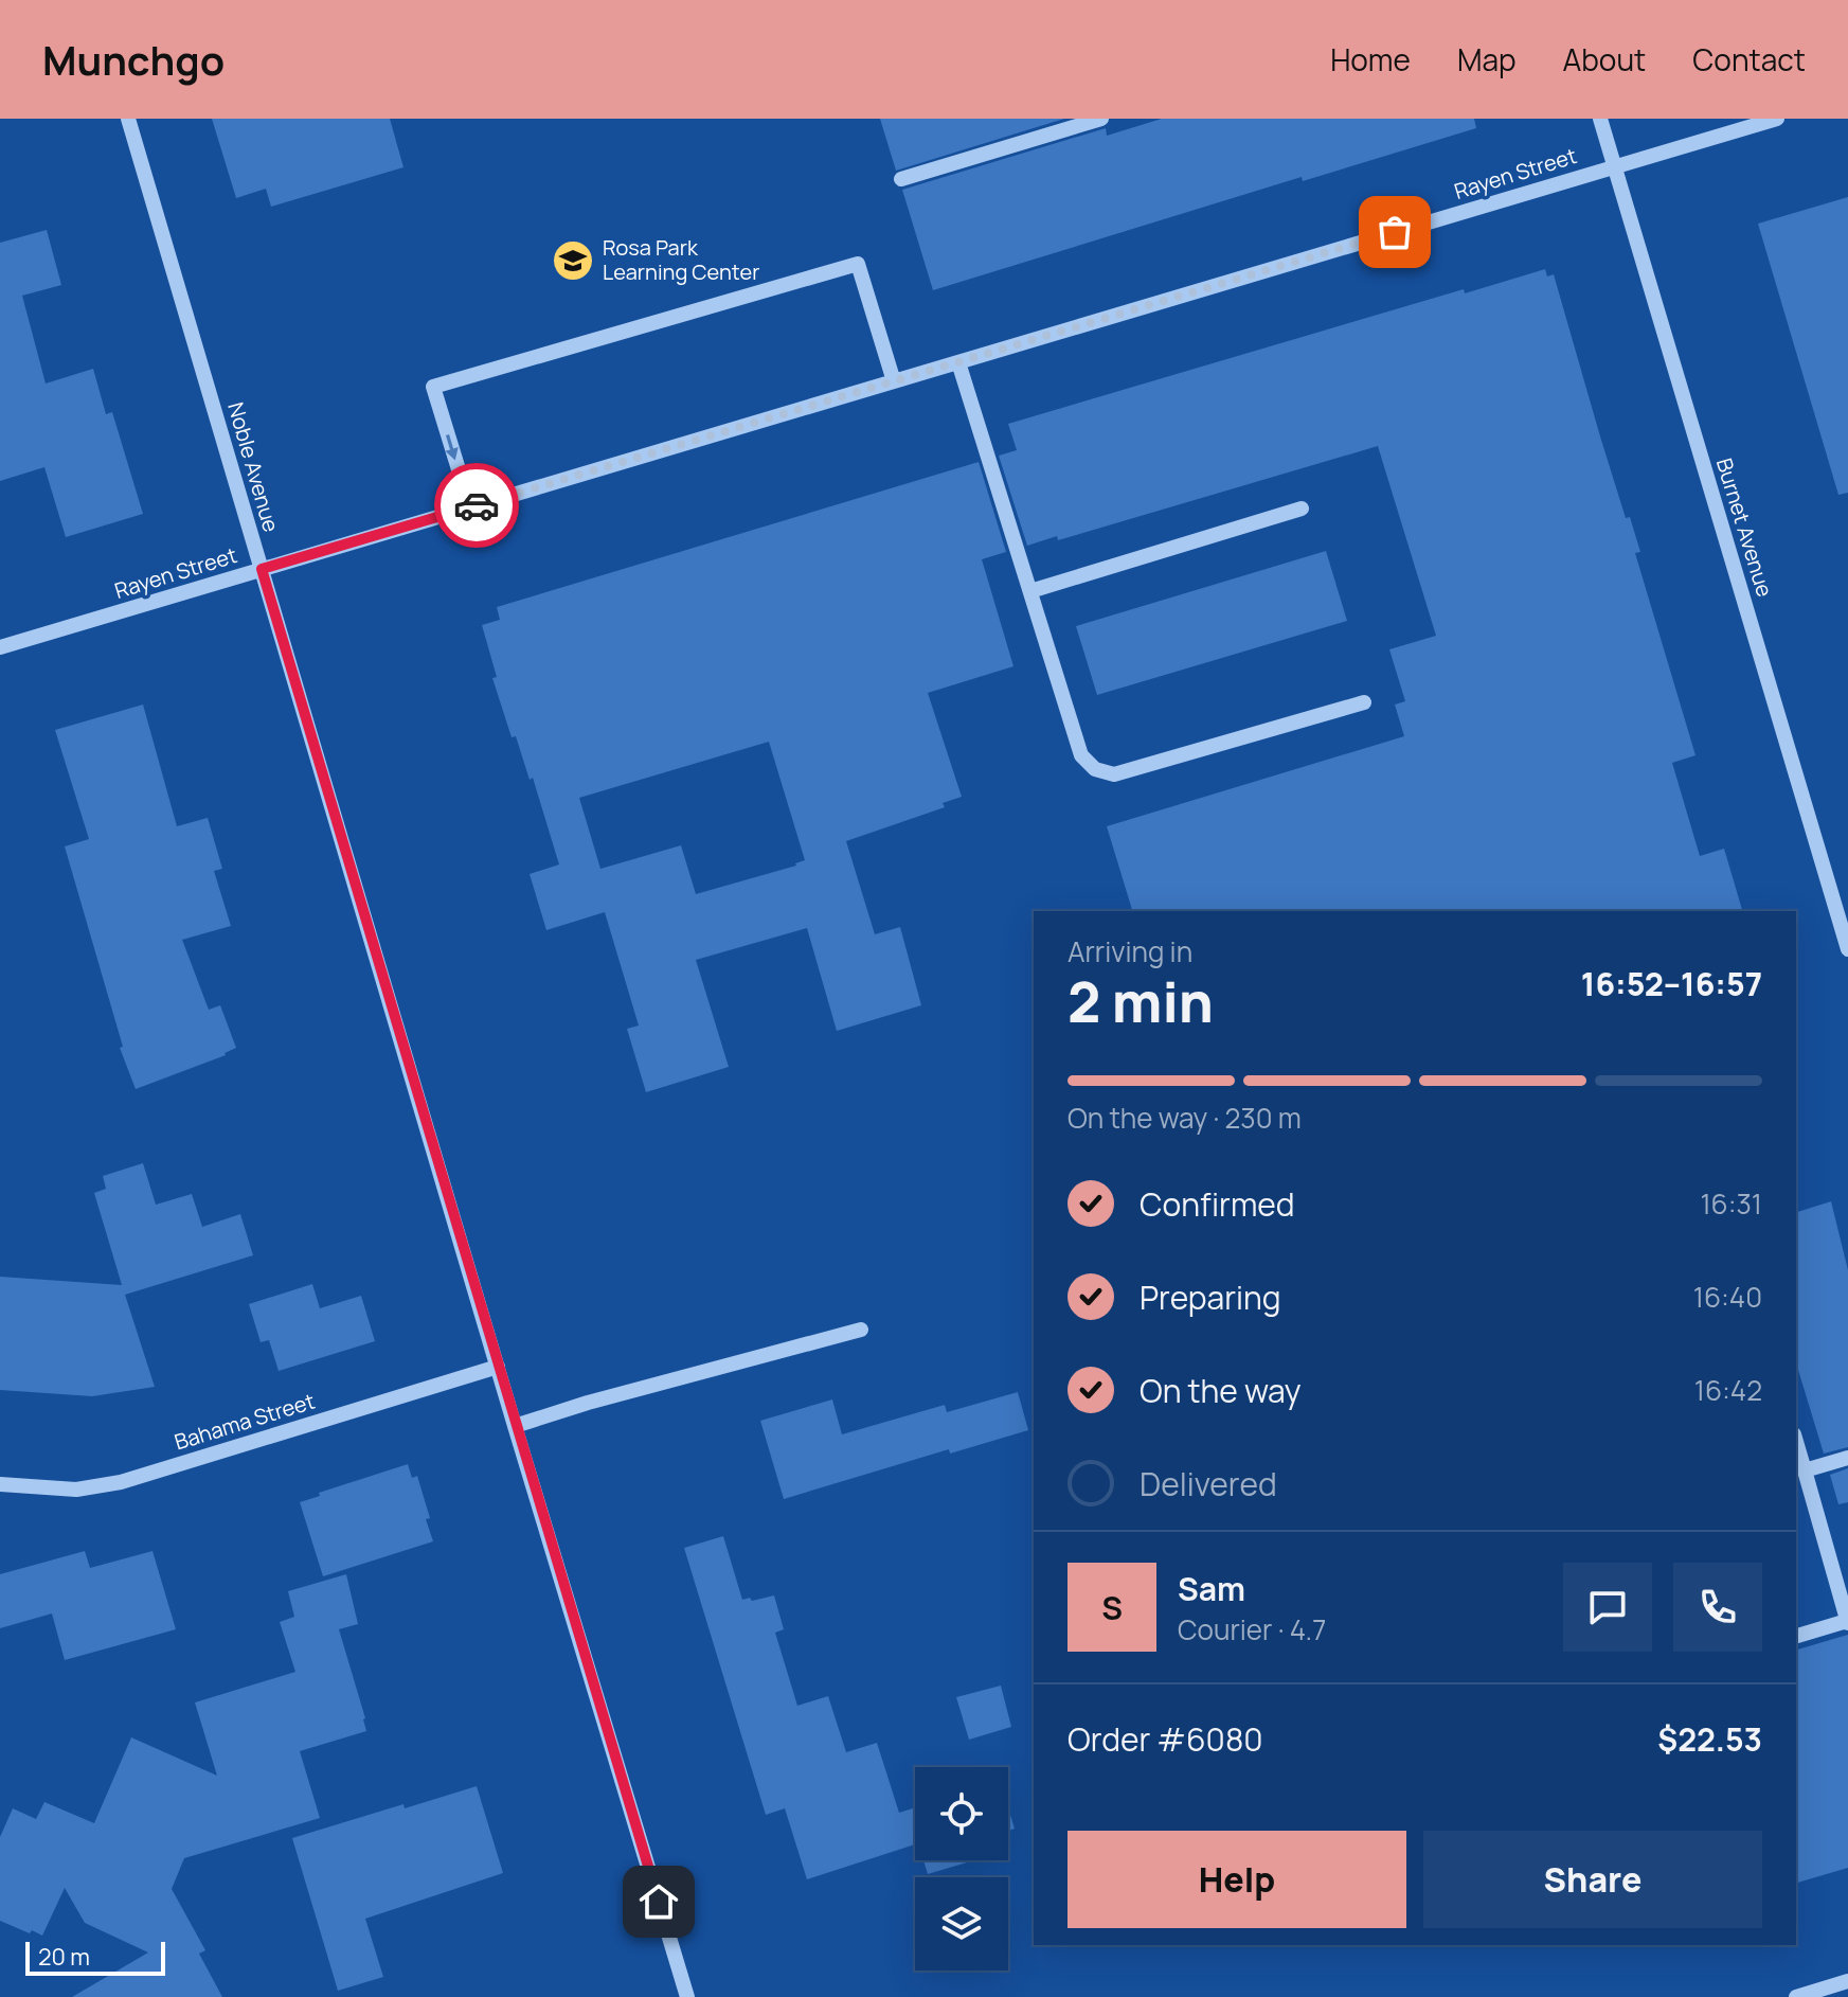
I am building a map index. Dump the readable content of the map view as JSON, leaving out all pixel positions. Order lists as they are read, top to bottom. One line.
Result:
{"streets":{"street":["Rayen Street","Noble Avenue","Burnet Avenue","Bahama Street"]},"crossings":[["Rayen Street","Noble Avenue"],["Rayen Street","Burnet Avenue"],["Noble Avenue","Bahama Street"]],"places":{"school or university":["Rosa Park Learning Center"]},"scale_bar":"20 m","page":{"header":"Munchgo","nav":["Home","Map","About","Contact"],"heading":["2 min","Arriving in","16:52–16:57"],"panel":["Sam","Courier · 4.7","Order #6080","$22.53"],"bar":"On the way · 230 m","list":[["Confirmed","16:31"],["Preparing","16:40"],["On the way","16:42"],"Delivered"],"round":"S","buttons":["Help","Share"],"scale":"20 m"}}
